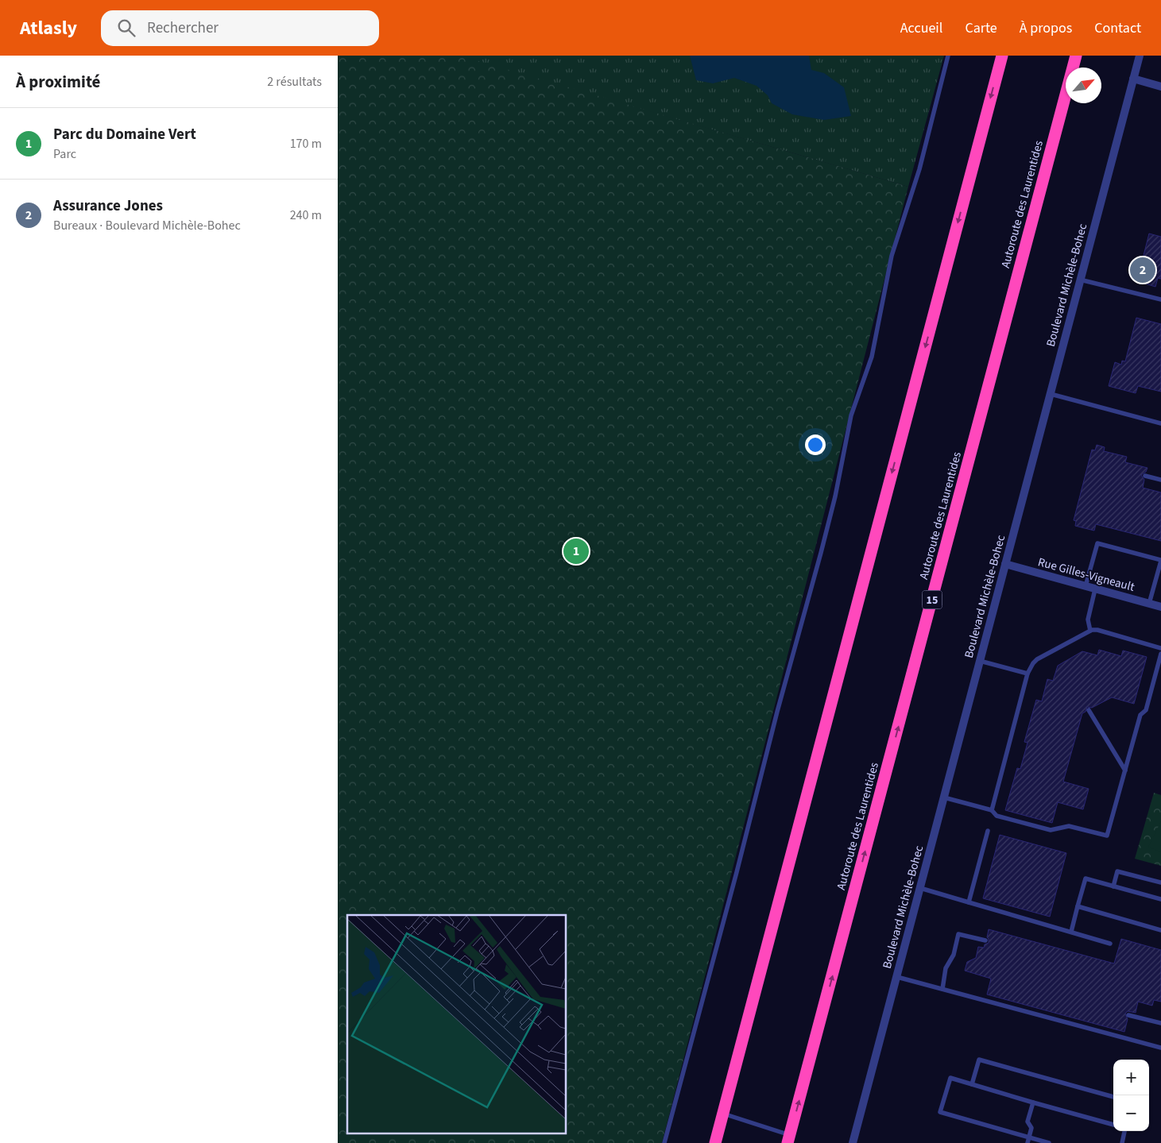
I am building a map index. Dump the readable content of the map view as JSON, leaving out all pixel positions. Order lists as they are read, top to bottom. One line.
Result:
{"streets":{"highway":["Autoroute des Laurentides","15"],"street":["Boulevard Michèle-Bohec","Rue Gilles-Vigneault"]},"crossings":[["Boulevard Michèle-Bohec","Rue Gilles-Vigneault"]],"north":"top right","page":{"header":"Atlasly","search":"Rechercher","nav":["Accueil","Carte","À propos","Contact"],"heading":["À proximité","2 résultats"],"list":[{"mark":"1","name":"Parc du Domaine Vert","note":"Parc","value":"170 m"},{"mark":"2","name":"Assurance Jones","note":"Bureaux · Boulevard Michèle-Bohec","value":"240 m"}],"pins":["2","1"],"map_buttons":["+","−"]}}
